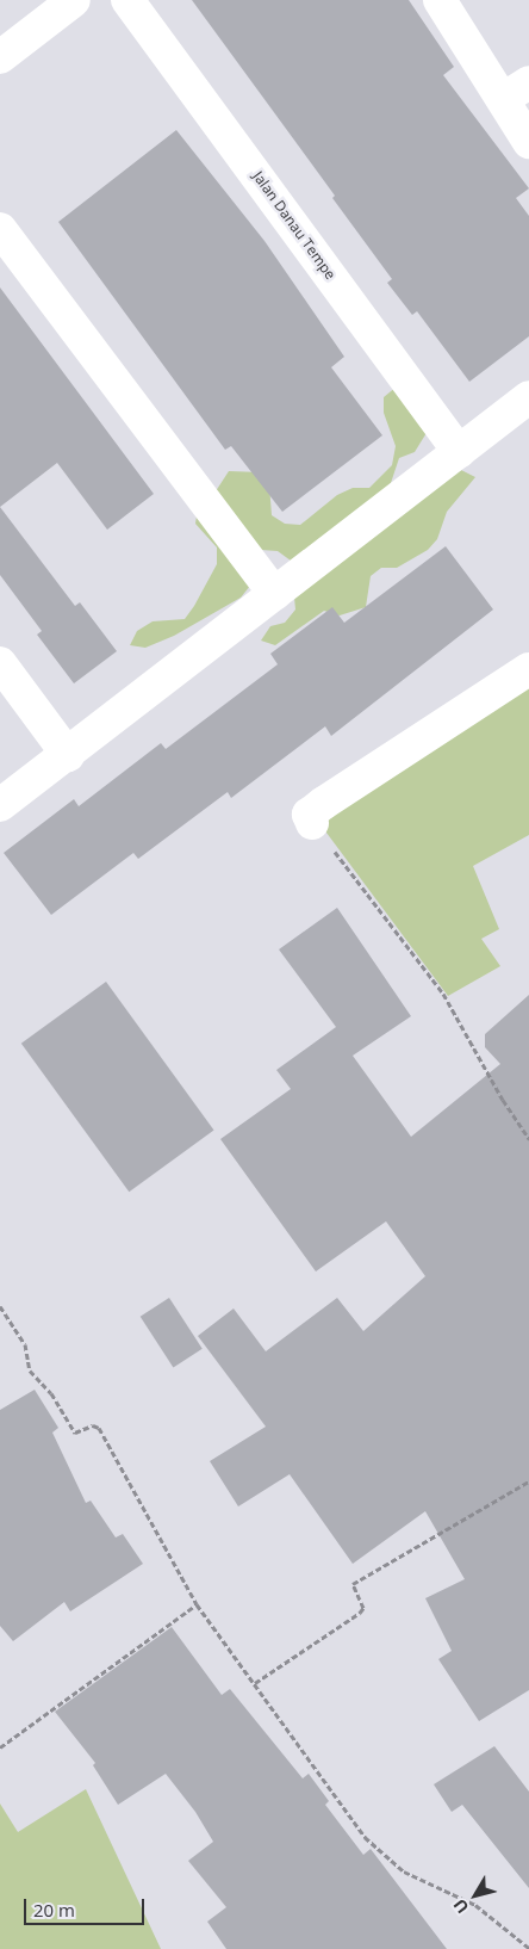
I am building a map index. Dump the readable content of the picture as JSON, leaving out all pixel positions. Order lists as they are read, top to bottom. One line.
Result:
{"streets":{"street":["Jalan Danau Tempe"]},"scale_bar":"20 m","north":"bottom left"}
